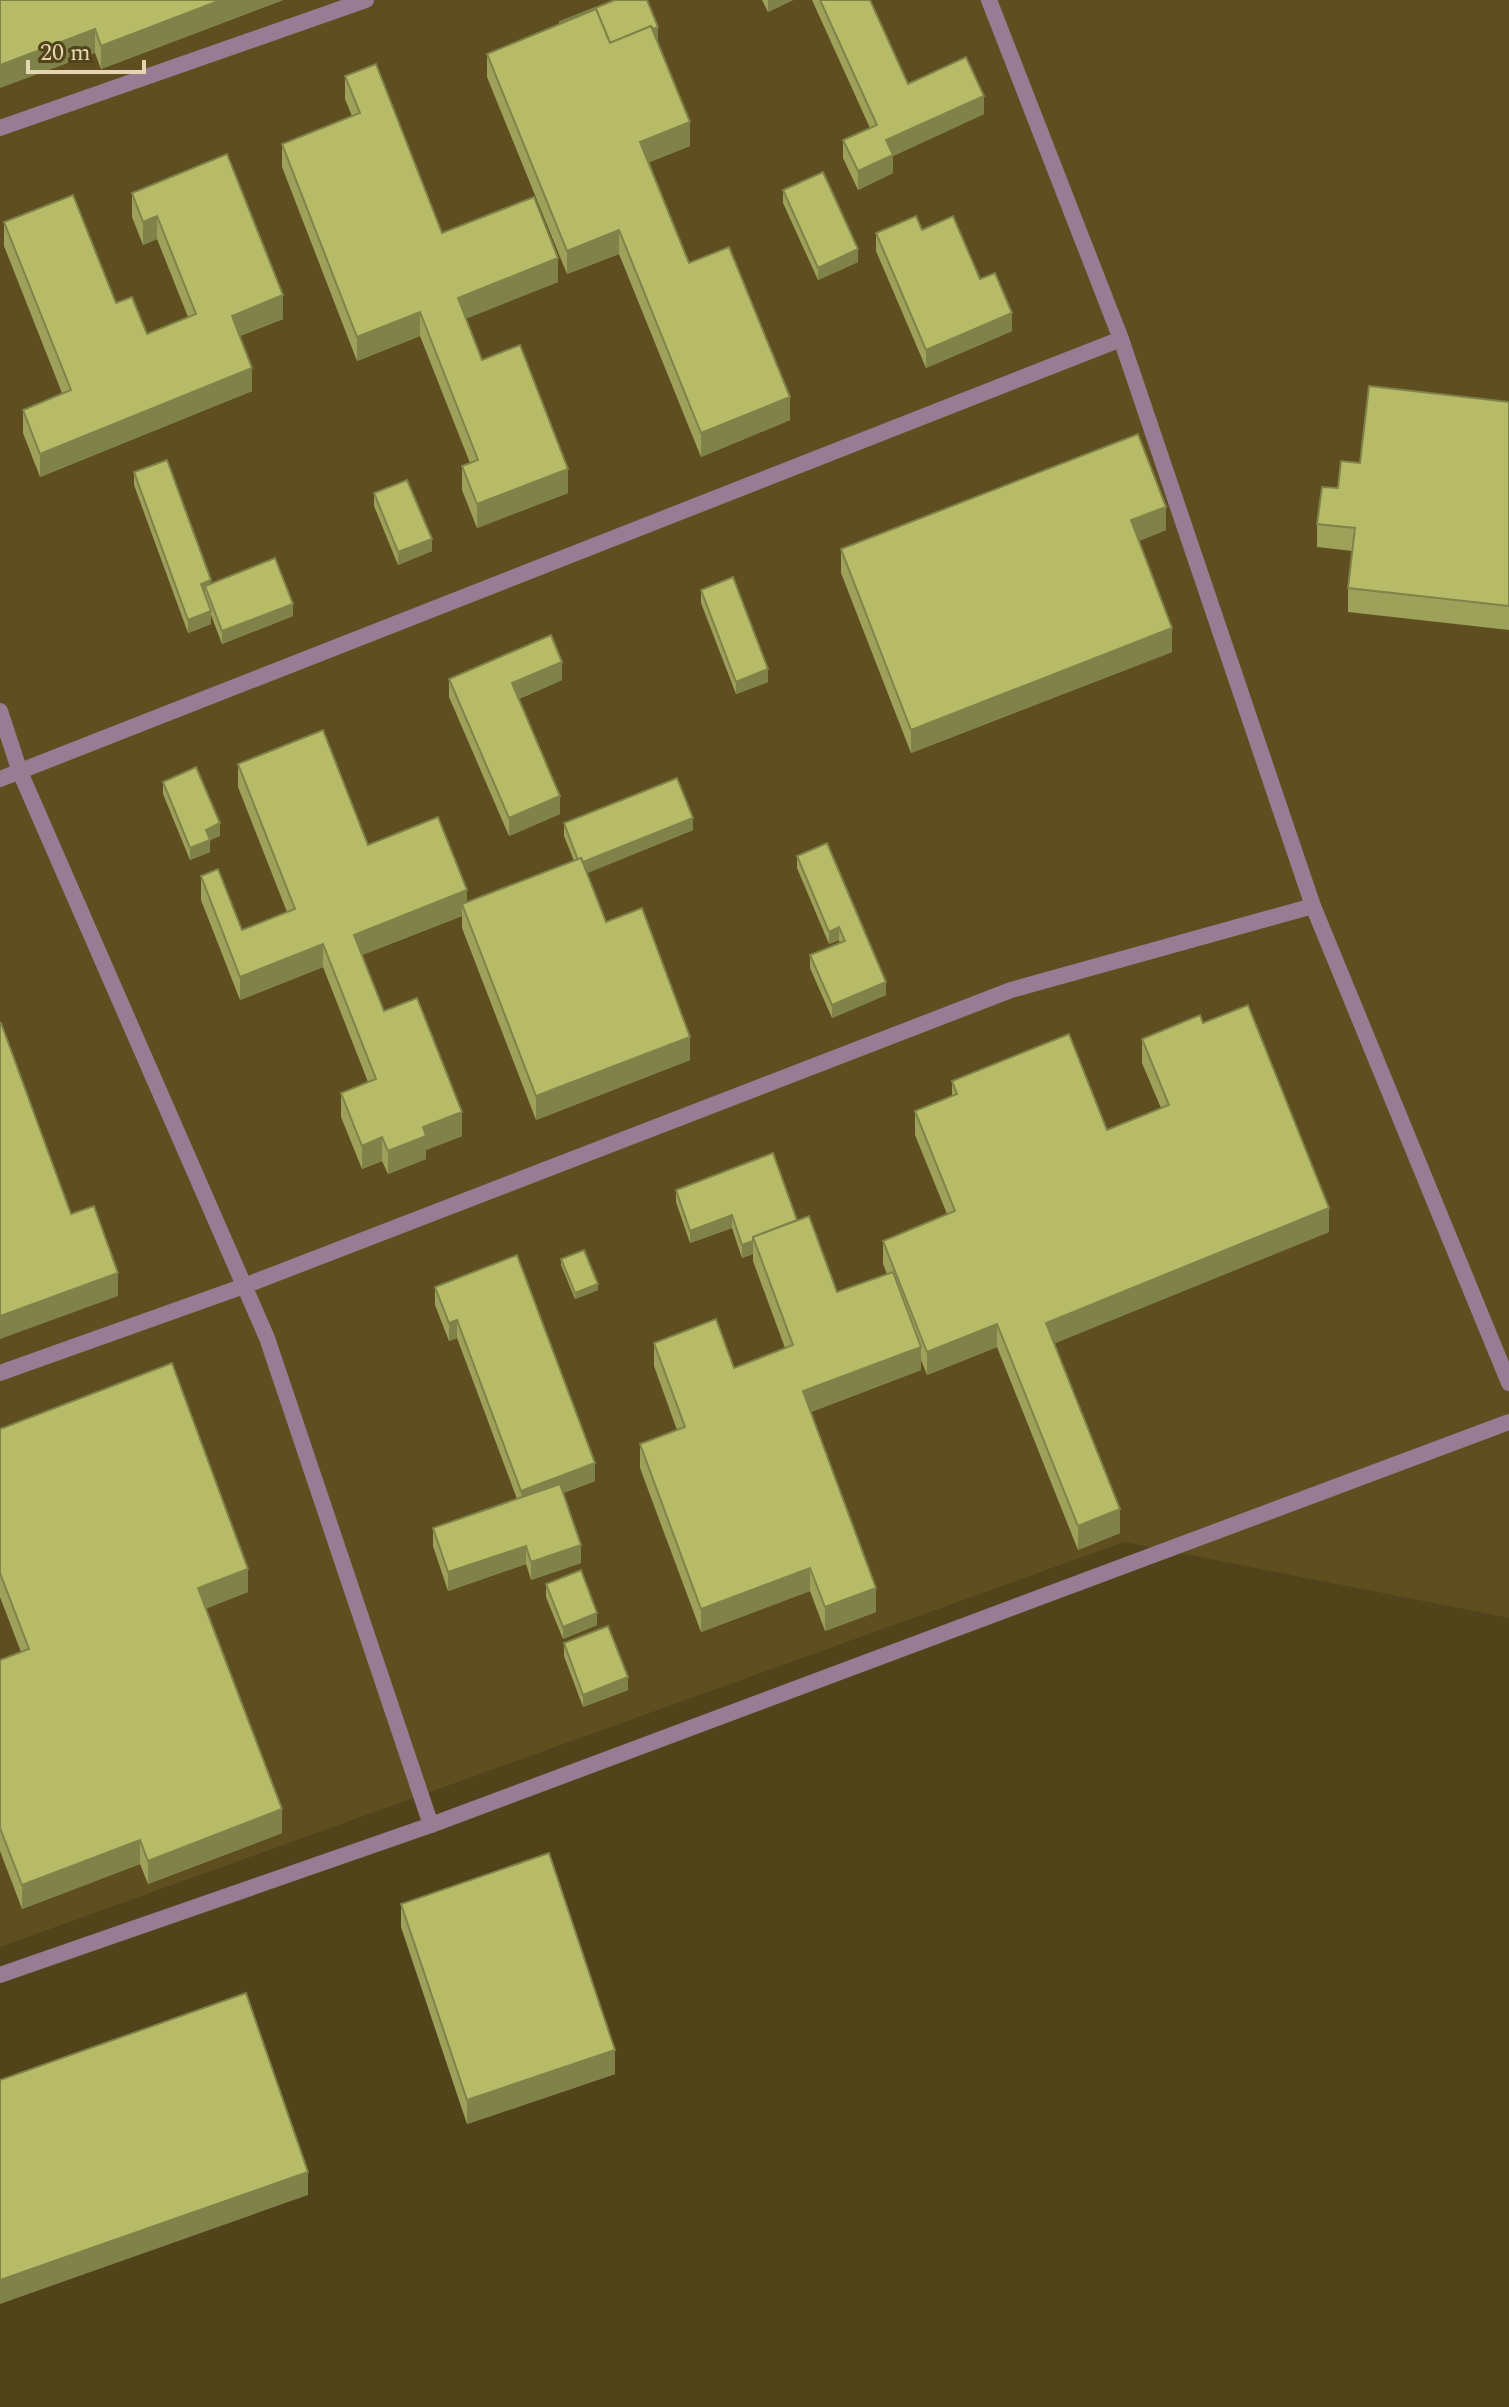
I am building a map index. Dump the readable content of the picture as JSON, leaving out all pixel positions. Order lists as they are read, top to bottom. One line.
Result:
{"scale_bar":"20 m"}
